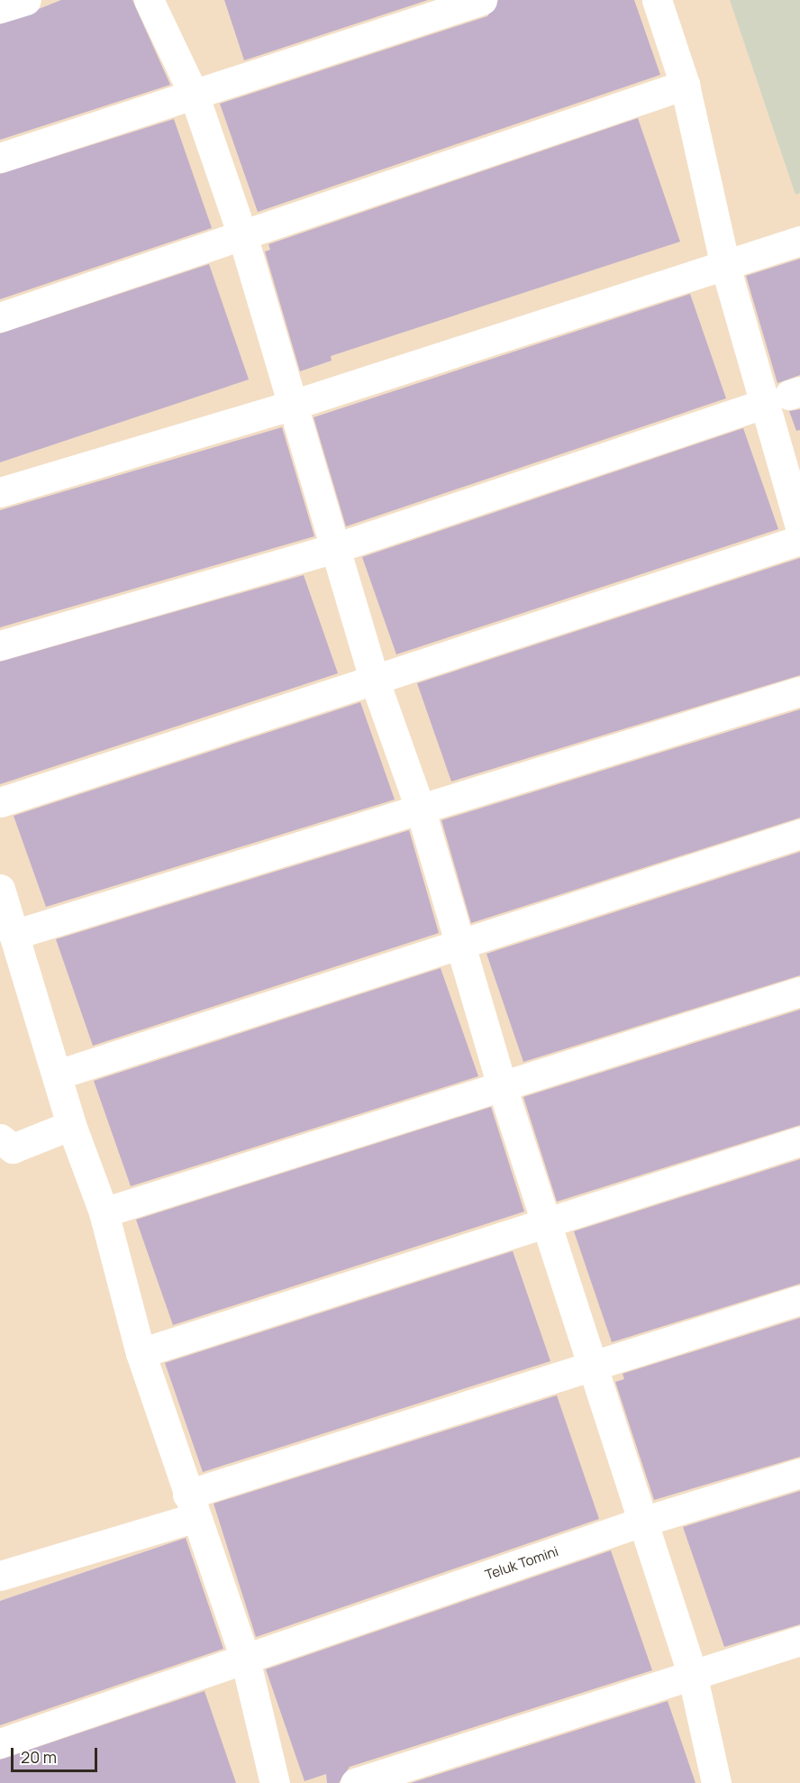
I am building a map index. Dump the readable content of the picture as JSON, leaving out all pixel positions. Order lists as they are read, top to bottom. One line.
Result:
{"streets":{"street":["Teluk Tomini"]},"scale_bar":"20 m"}
